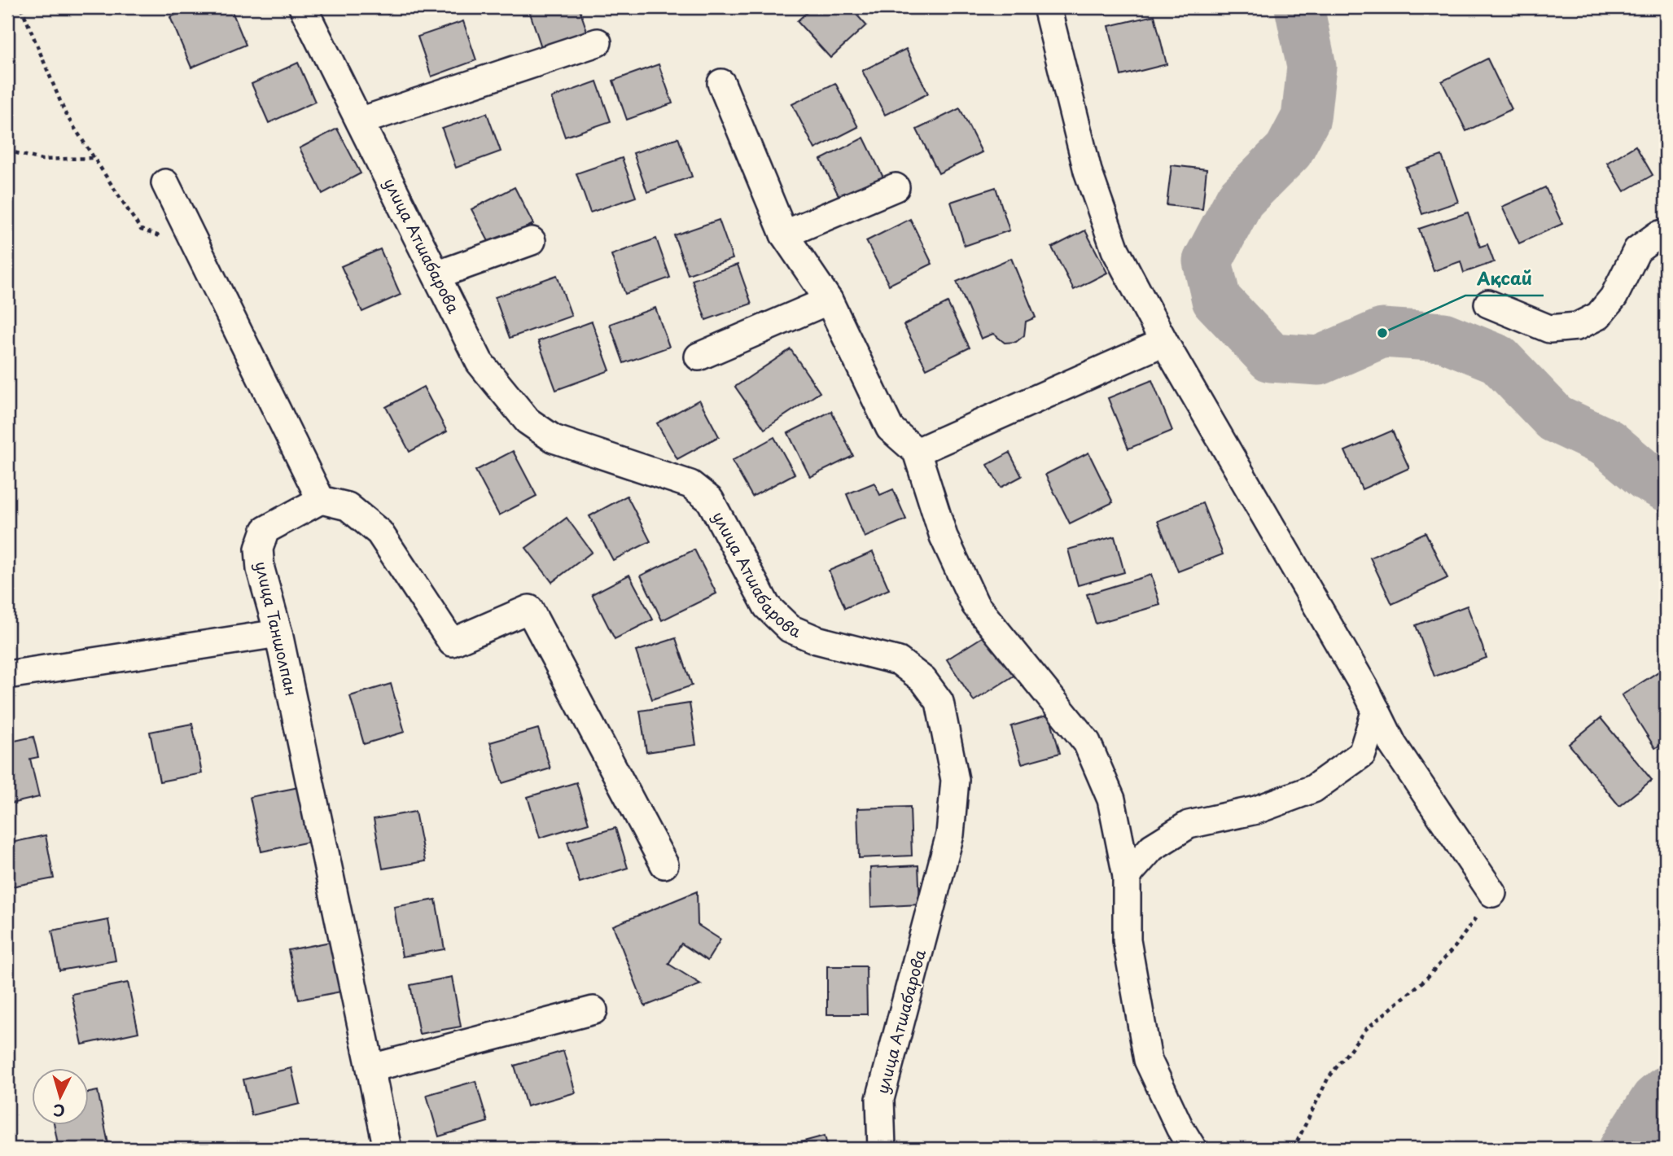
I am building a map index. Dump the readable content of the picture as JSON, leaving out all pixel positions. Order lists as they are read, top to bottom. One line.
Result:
{"streets":{"street":["улица Атшабарова","улица Таншолпан"]},"places":["Ақсай"],"north":"bottom"}
